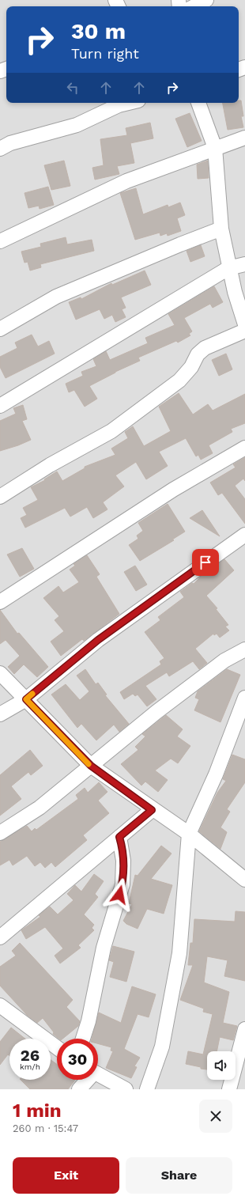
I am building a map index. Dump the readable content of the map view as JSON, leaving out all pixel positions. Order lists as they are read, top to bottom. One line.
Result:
{"page":{"turn":["30 m","Turn right"],"speed":"26 km/h","limit":"30","heading":["1 min","260 m · 15:47"],"buttons":["Exit","Share"]}}
